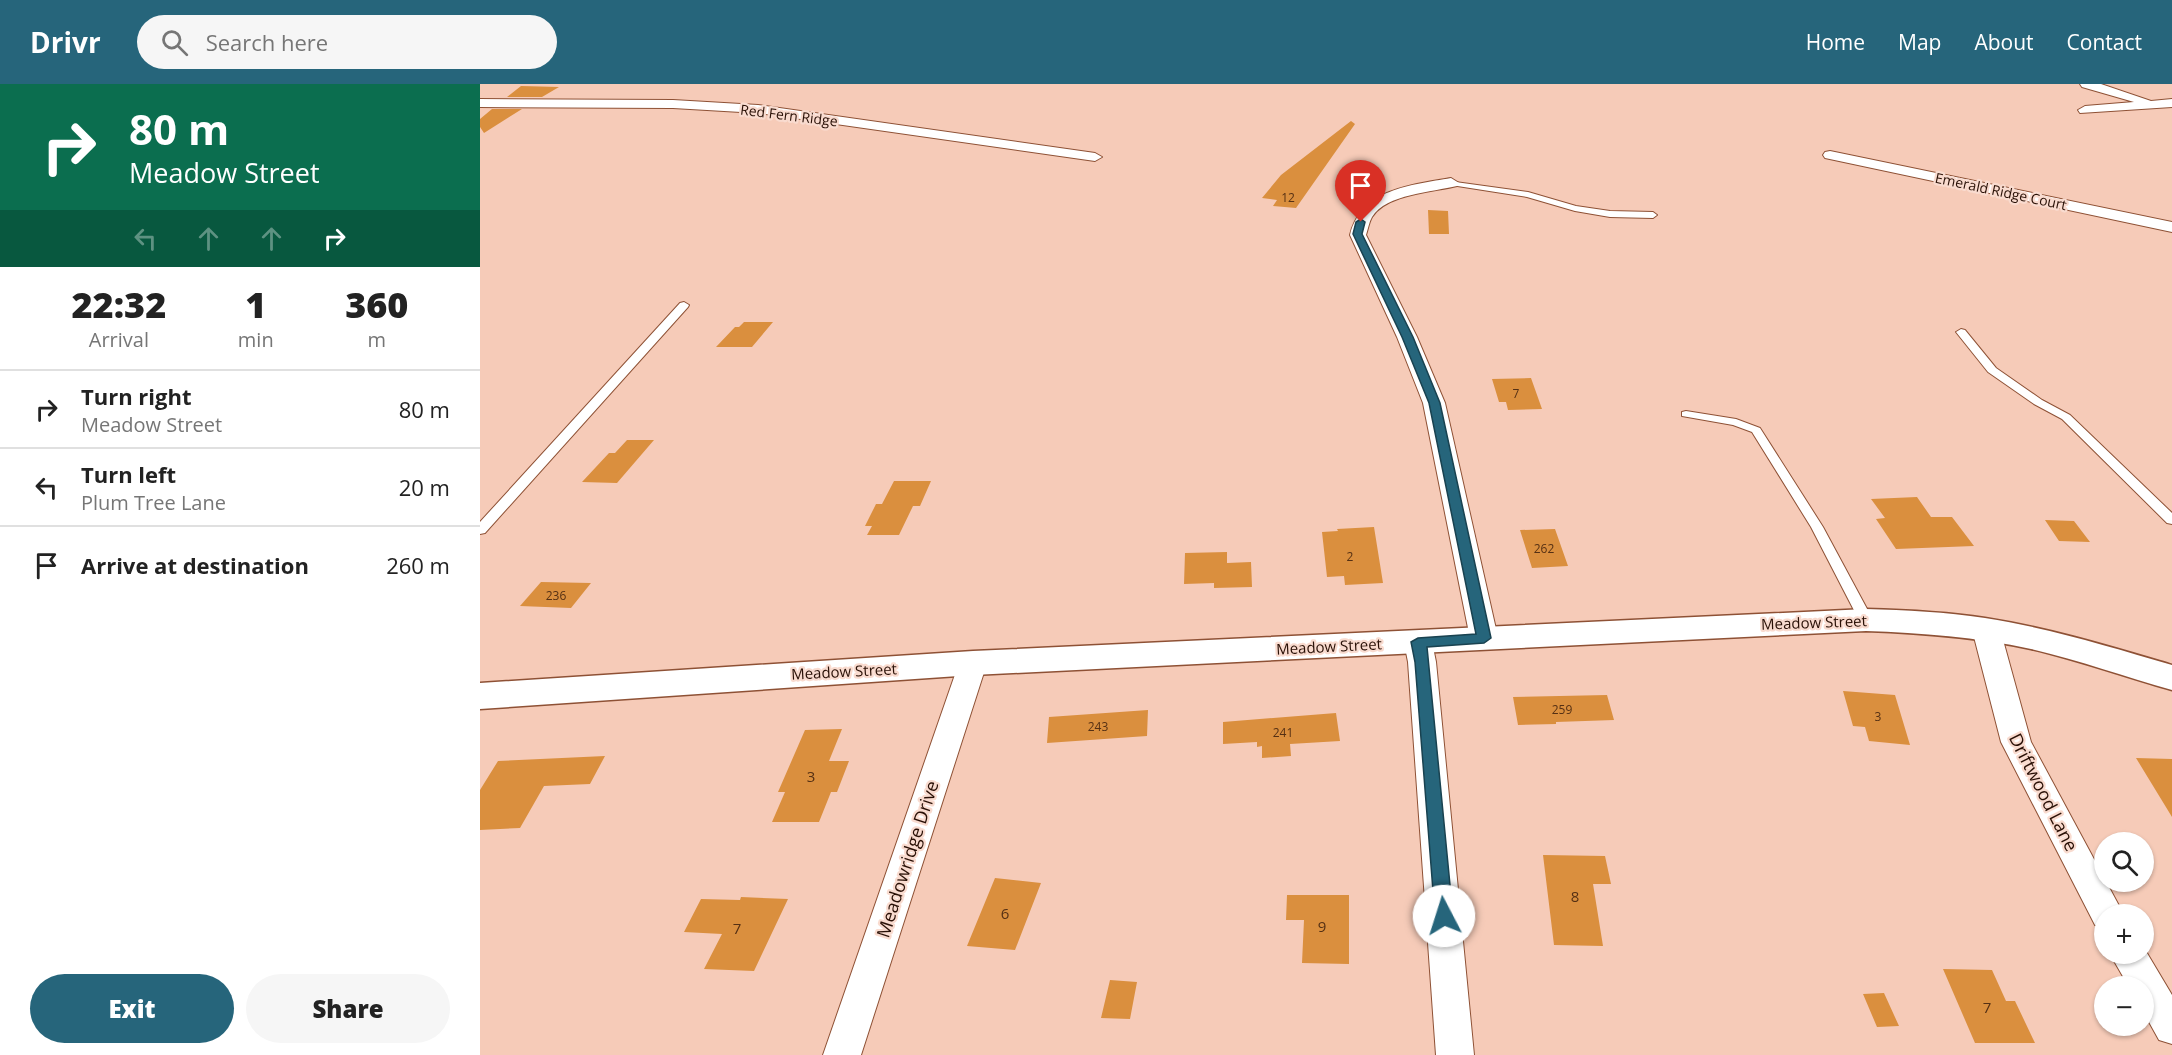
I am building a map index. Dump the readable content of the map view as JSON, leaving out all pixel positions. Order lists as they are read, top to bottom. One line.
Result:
{"streets":{"street":["Red Fern Ridge","Emerald Ridge Court","Meadow Street","Driftwood Lane","Meadowridge Drive"]},"crossings":[["Meadow Street","Driftwood Lane"],["Meadow Street","Meadowridge Drive"]],"house_numbers":["12","7","262","2","236","259","3","243","241","3","8","6","9","7","7"],"page":{"header":"Drivr","search":"Search here","nav":["Home","Map","About","Contact"],"turn":["80 m","Meadow Street"],"eta":["22:32","Arrival","1","min","360","m"],"list":[{"name":"Turn right","note":"Meadow Street","value":"80 m"},{"name":"Turn left","note":"Plum Tree Lane","value":"20 m"},{"name":"Arrive at destination","value":"260 m"}],"map_buttons":["+","−"],"buttons":["Exit","Share"]}}
